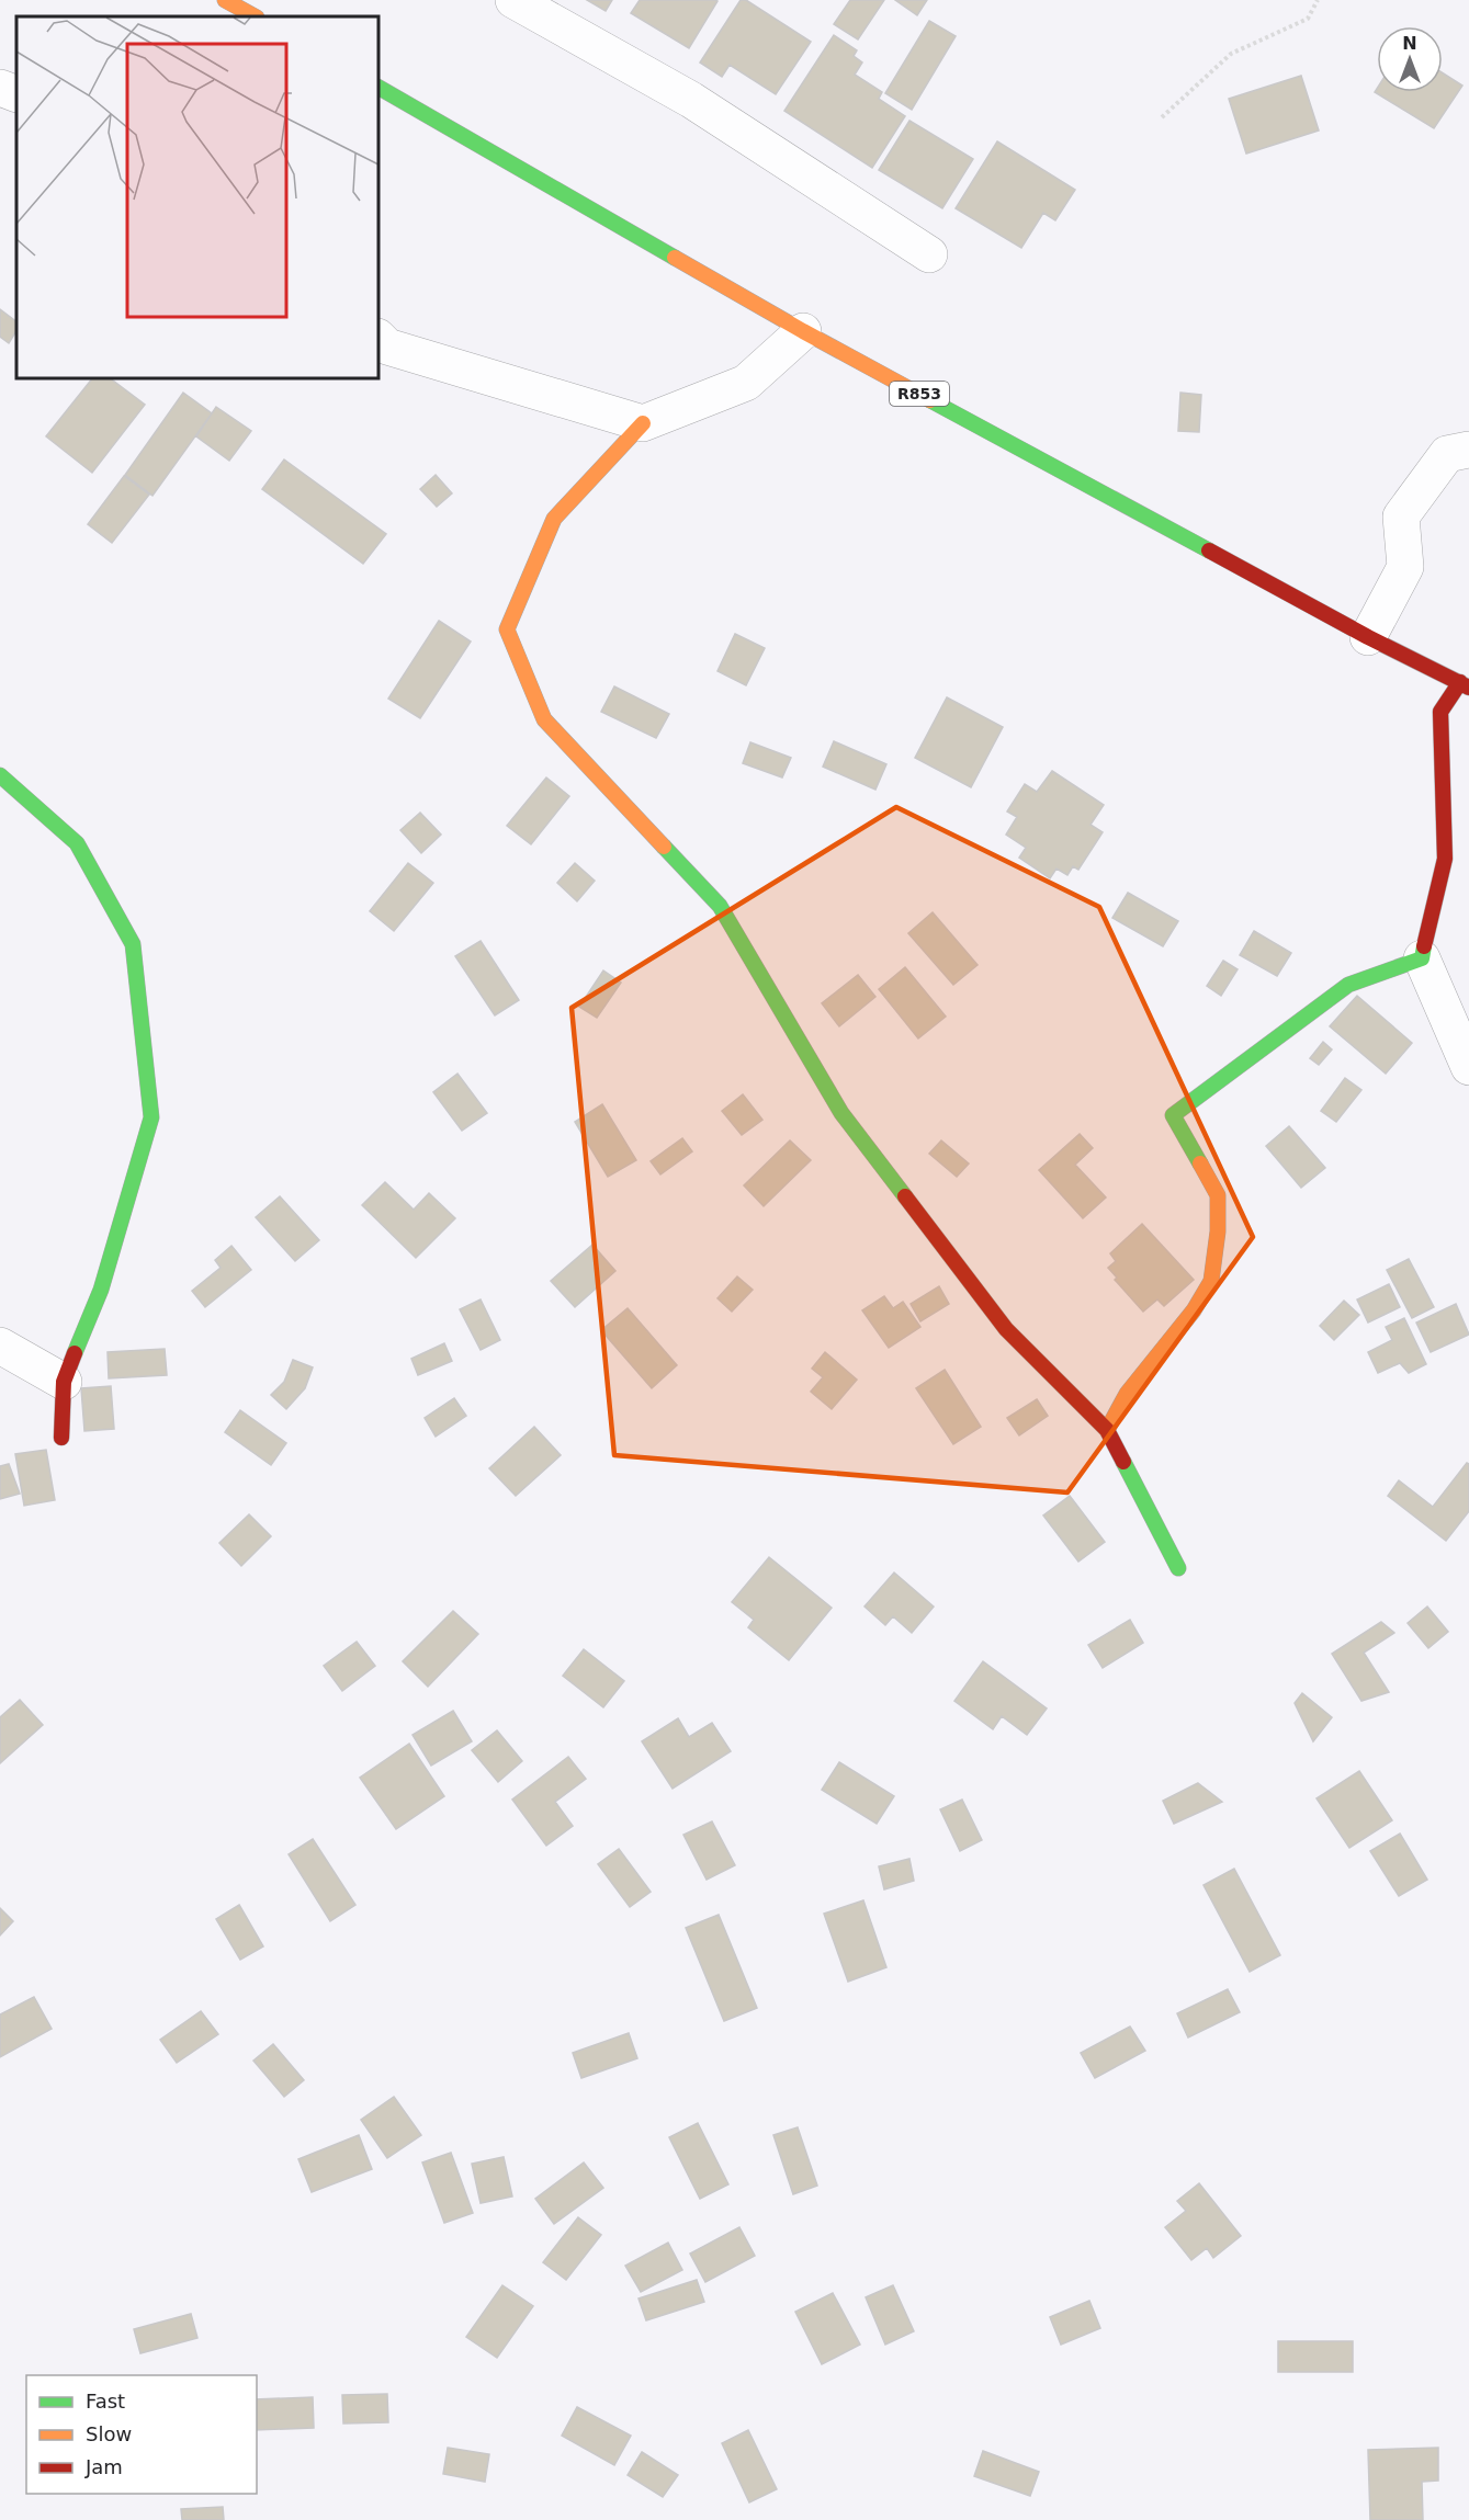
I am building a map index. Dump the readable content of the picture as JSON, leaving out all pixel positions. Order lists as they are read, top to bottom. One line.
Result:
{"streets":{"street":["R853"]},"legend":["Fast","Slow","Jam"],"north":"top"}
